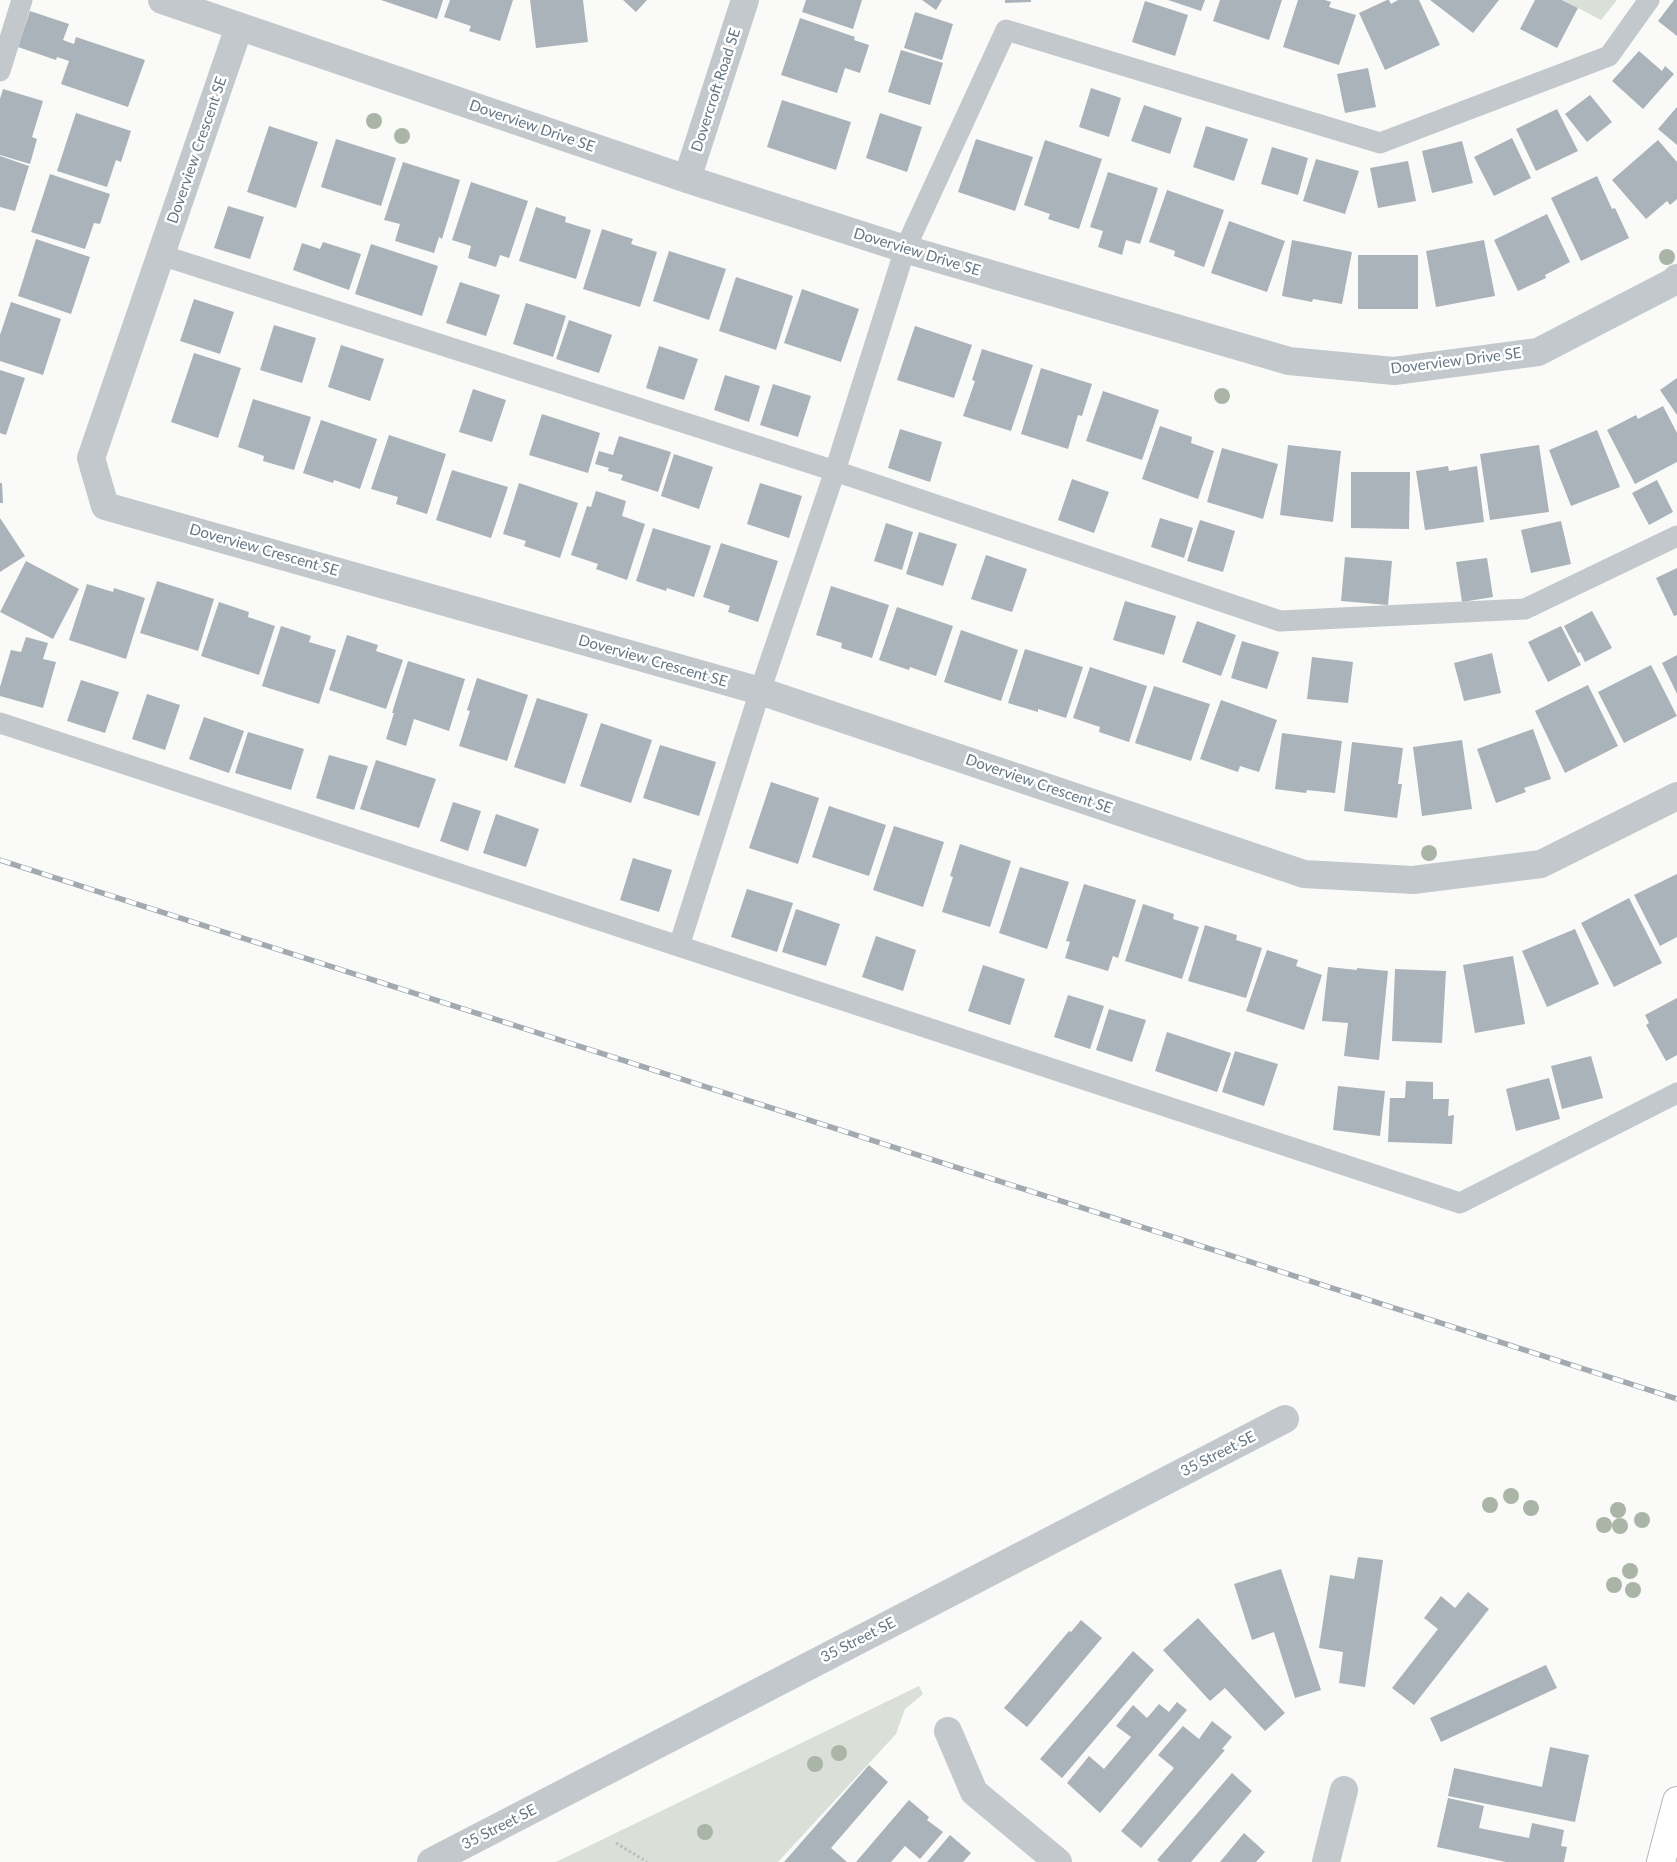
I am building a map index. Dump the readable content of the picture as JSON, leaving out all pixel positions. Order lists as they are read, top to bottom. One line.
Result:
{"streets":{"street":["Dovercroft Road SE","Doverview Drive SE","Doverview Crescent SE","35 Street SE"]},"crossings":[["Dovercroft Road SE","Doverview Drive SE"],["Doverview Drive SE","Doverview Crescent SE"]]}
